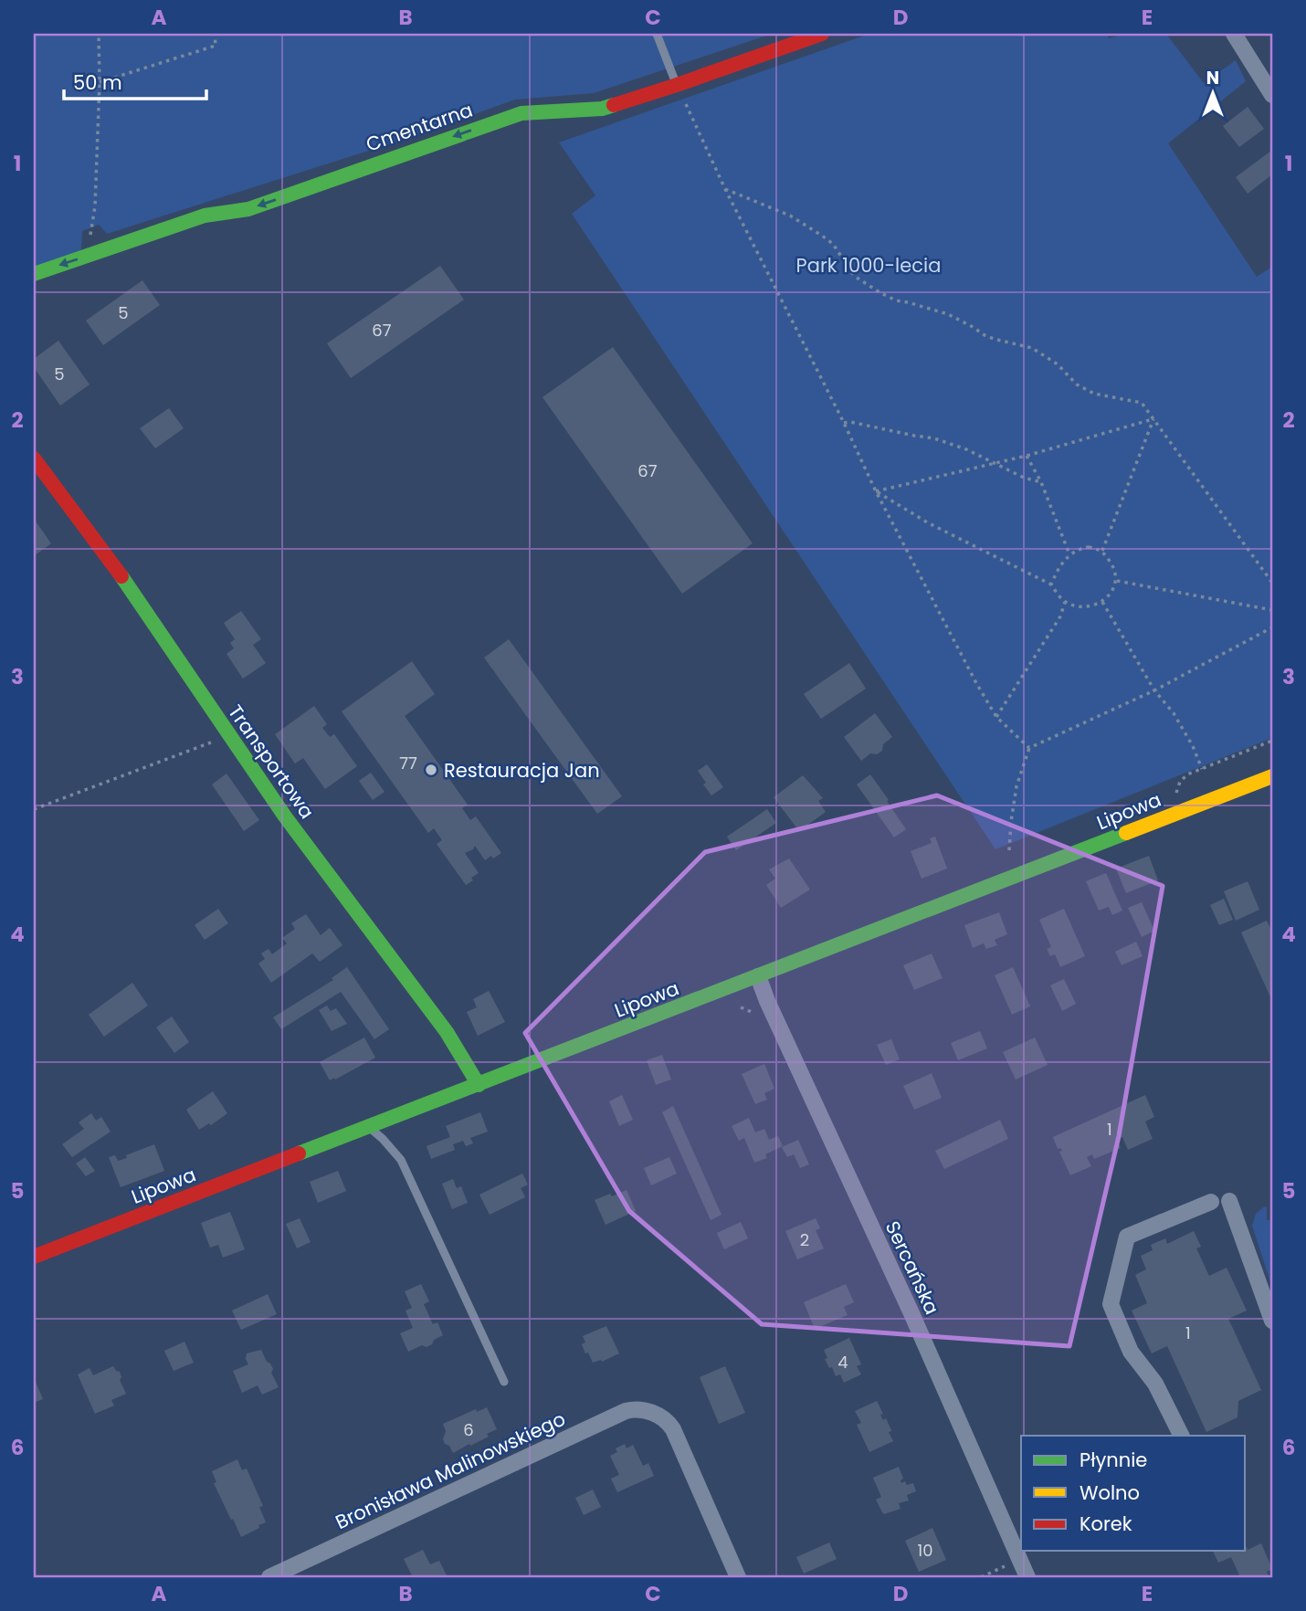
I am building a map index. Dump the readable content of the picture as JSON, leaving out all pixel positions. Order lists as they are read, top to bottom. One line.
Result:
{"streets":{"street":["Cmentarna","Transportowa","Lipowa","Sercańska","Bronisława Malinowskiego"]},"crossings":[["Transportowa","Lipowa"],["Lipowa","Sercańska"]],"one_way":["Cmentarna"],"parks":["Park 1000-lecia"],"places":["Restauracja Jan"],"house_numbers":["5","67","5","67","77","1","2","1","4","6","10"],"legend":["Płynnie","Wolno","Korek"],"scale_bar":"50 m","north":"top","grid":{"columns":["A","B","C","D","E"],"rows":["1","2","3","4","5","6"]}}
